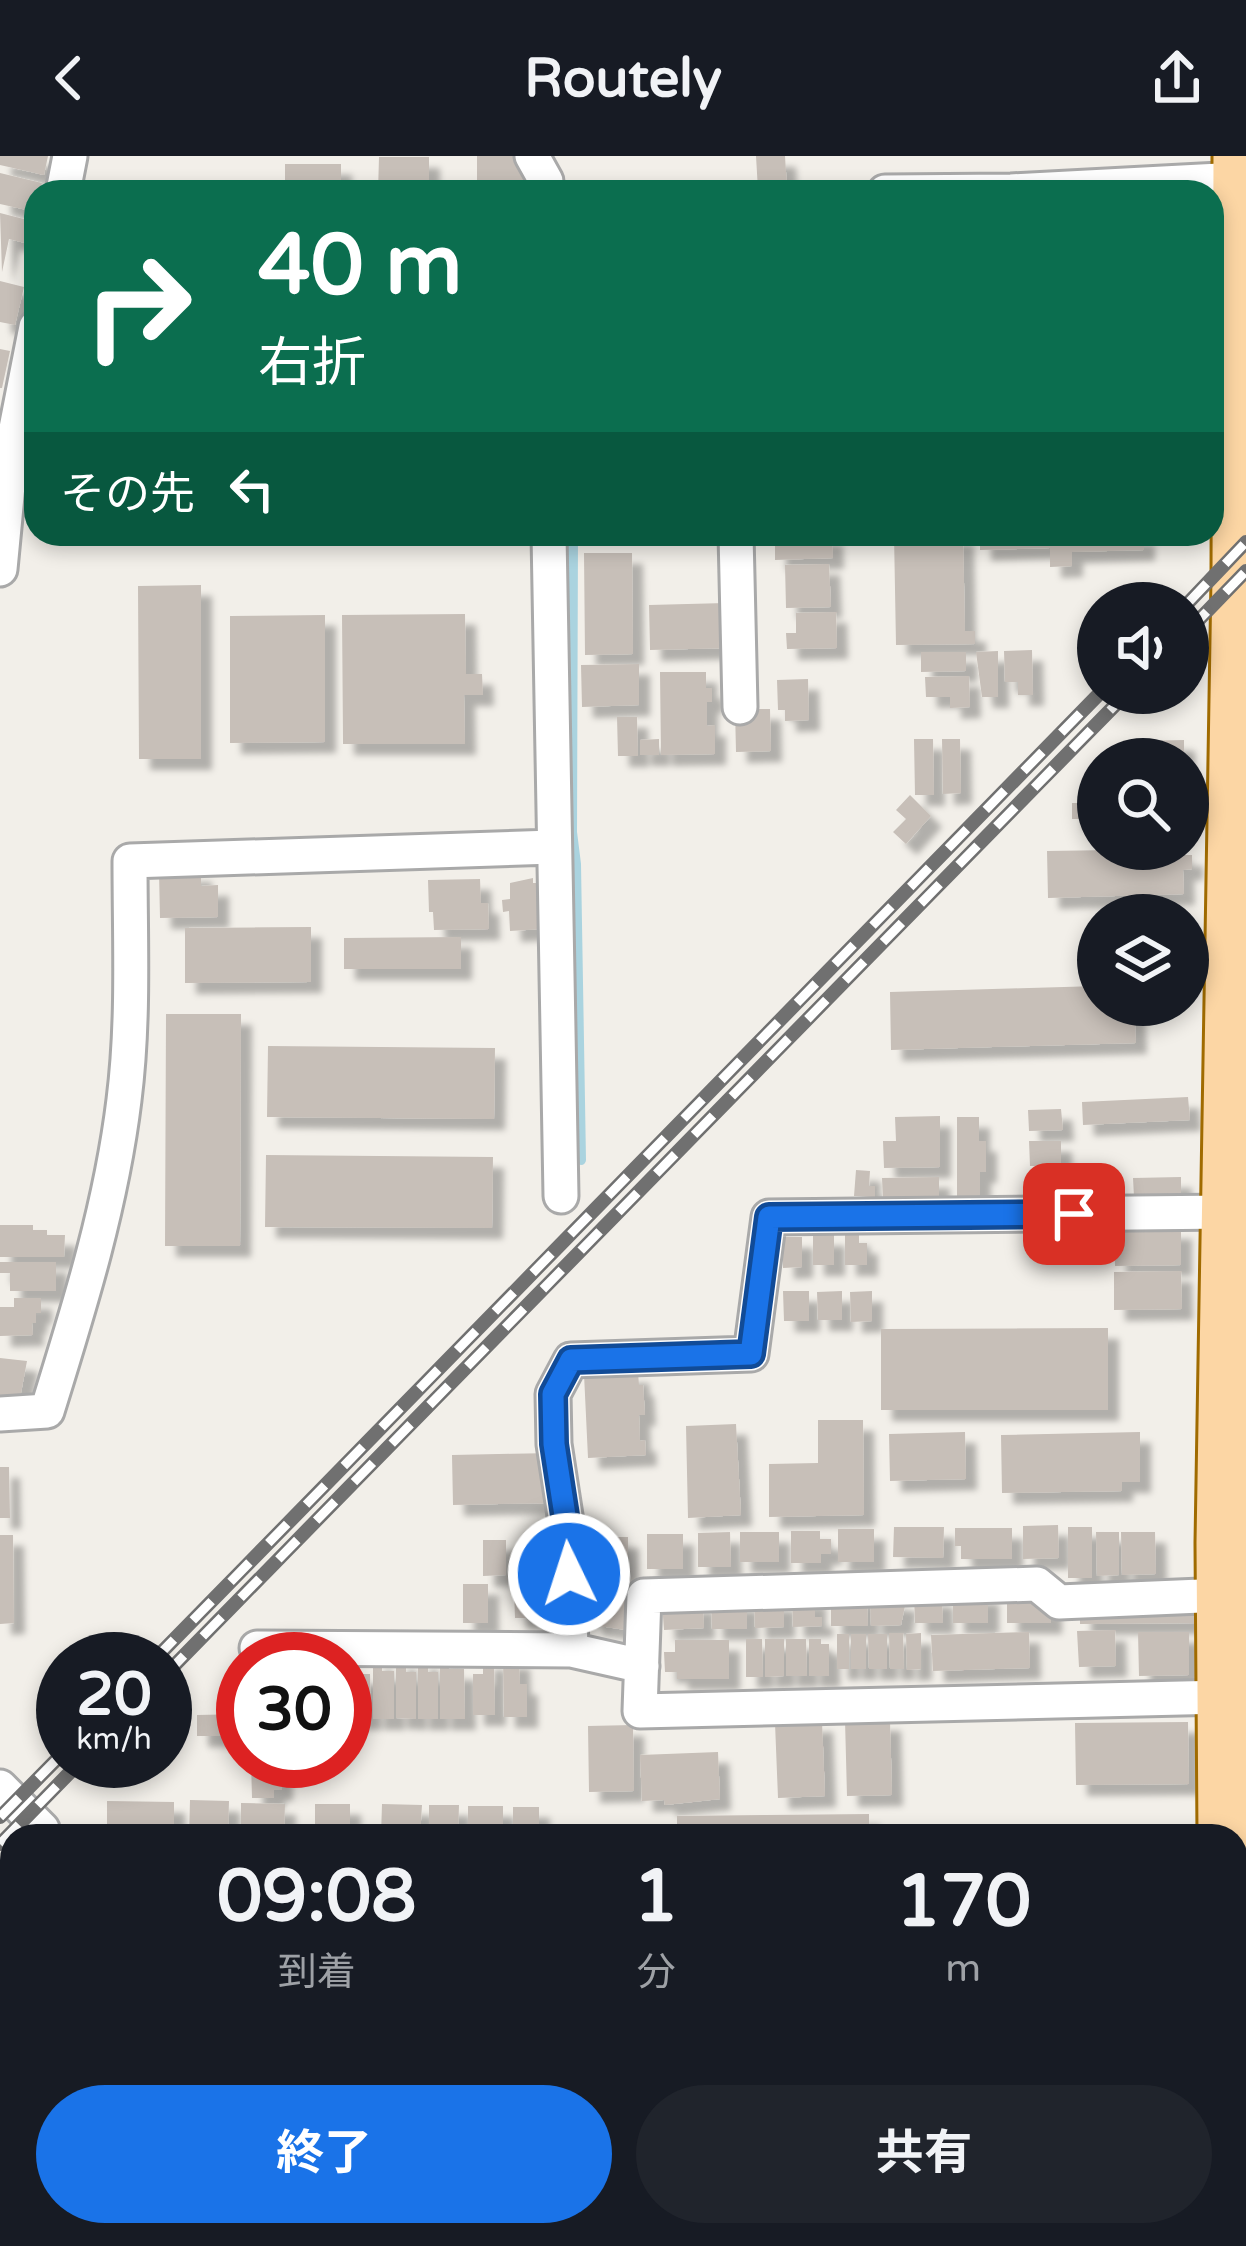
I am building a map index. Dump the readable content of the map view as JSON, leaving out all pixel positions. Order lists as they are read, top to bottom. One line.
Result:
{"page":{"header":"Routely","turn":["40 m","右折"],"then":"その先","speed":"20 km/h","limit":"30","eta":["09:08","到着","1","分","170","m"],"buttons":["終了","共有"]}}
